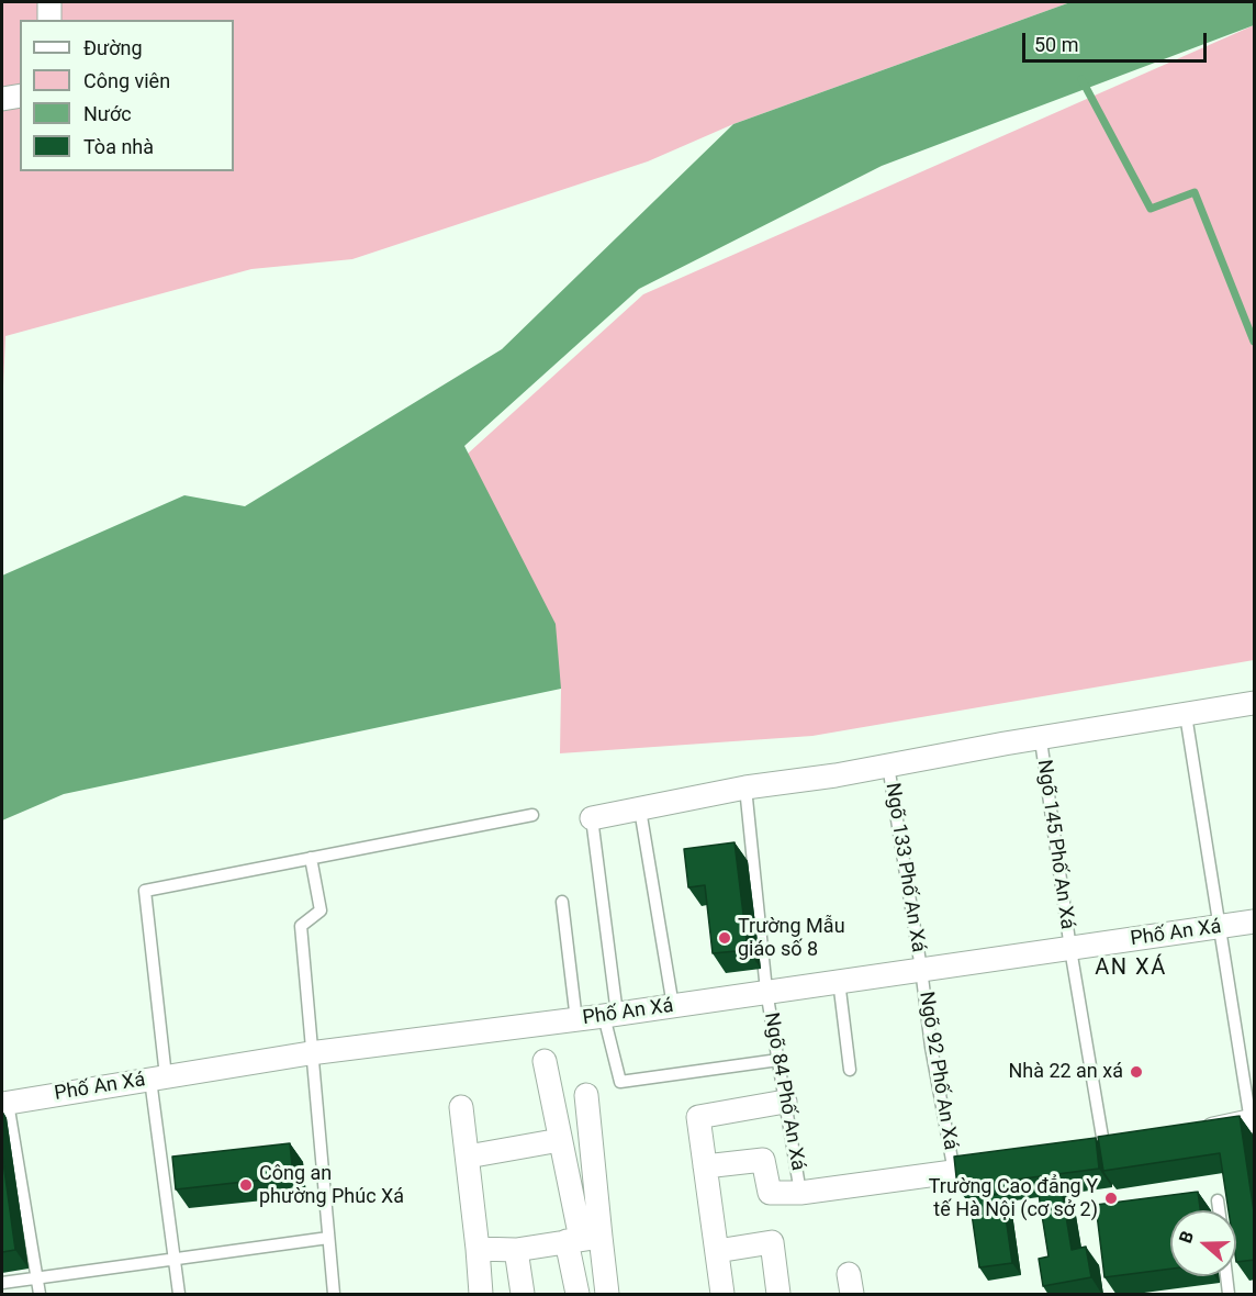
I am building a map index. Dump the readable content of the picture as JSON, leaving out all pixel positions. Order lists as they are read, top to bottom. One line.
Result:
{"streets":{"street":["Phố An Xá"],"lane":["Ngõ 145 Phố An Xá","Ngõ 133 Phố An Xá","Ngõ 92 Phố An Xá","Ngõ 84 Phố An Xá"]},"crossings":[["Ngõ 145 Phố An Xá","Phố An Xá"],["Ngõ 133 Phố An Xá","Phố An Xá"],["Ngõ 133 Phố An Xá","Ngõ 92 Phố An Xá"],["Phố An Xá","Ngõ 92 Phố An Xá"],["Phố An Xá","Ngõ 84 Phố An Xá"]],"districts":["AN XÁ"],"places":["Trường Mẫu giáo số 8","Nhà 22 an xá","Công an phường Phúc Xá","Trường Cao đẳng Y tế Hà Nội (cơ sở 2)"],"legend":["Đường","Công viên","Nước","Tòa nhà"],"scale_bar":"50 m","north":"left"}
